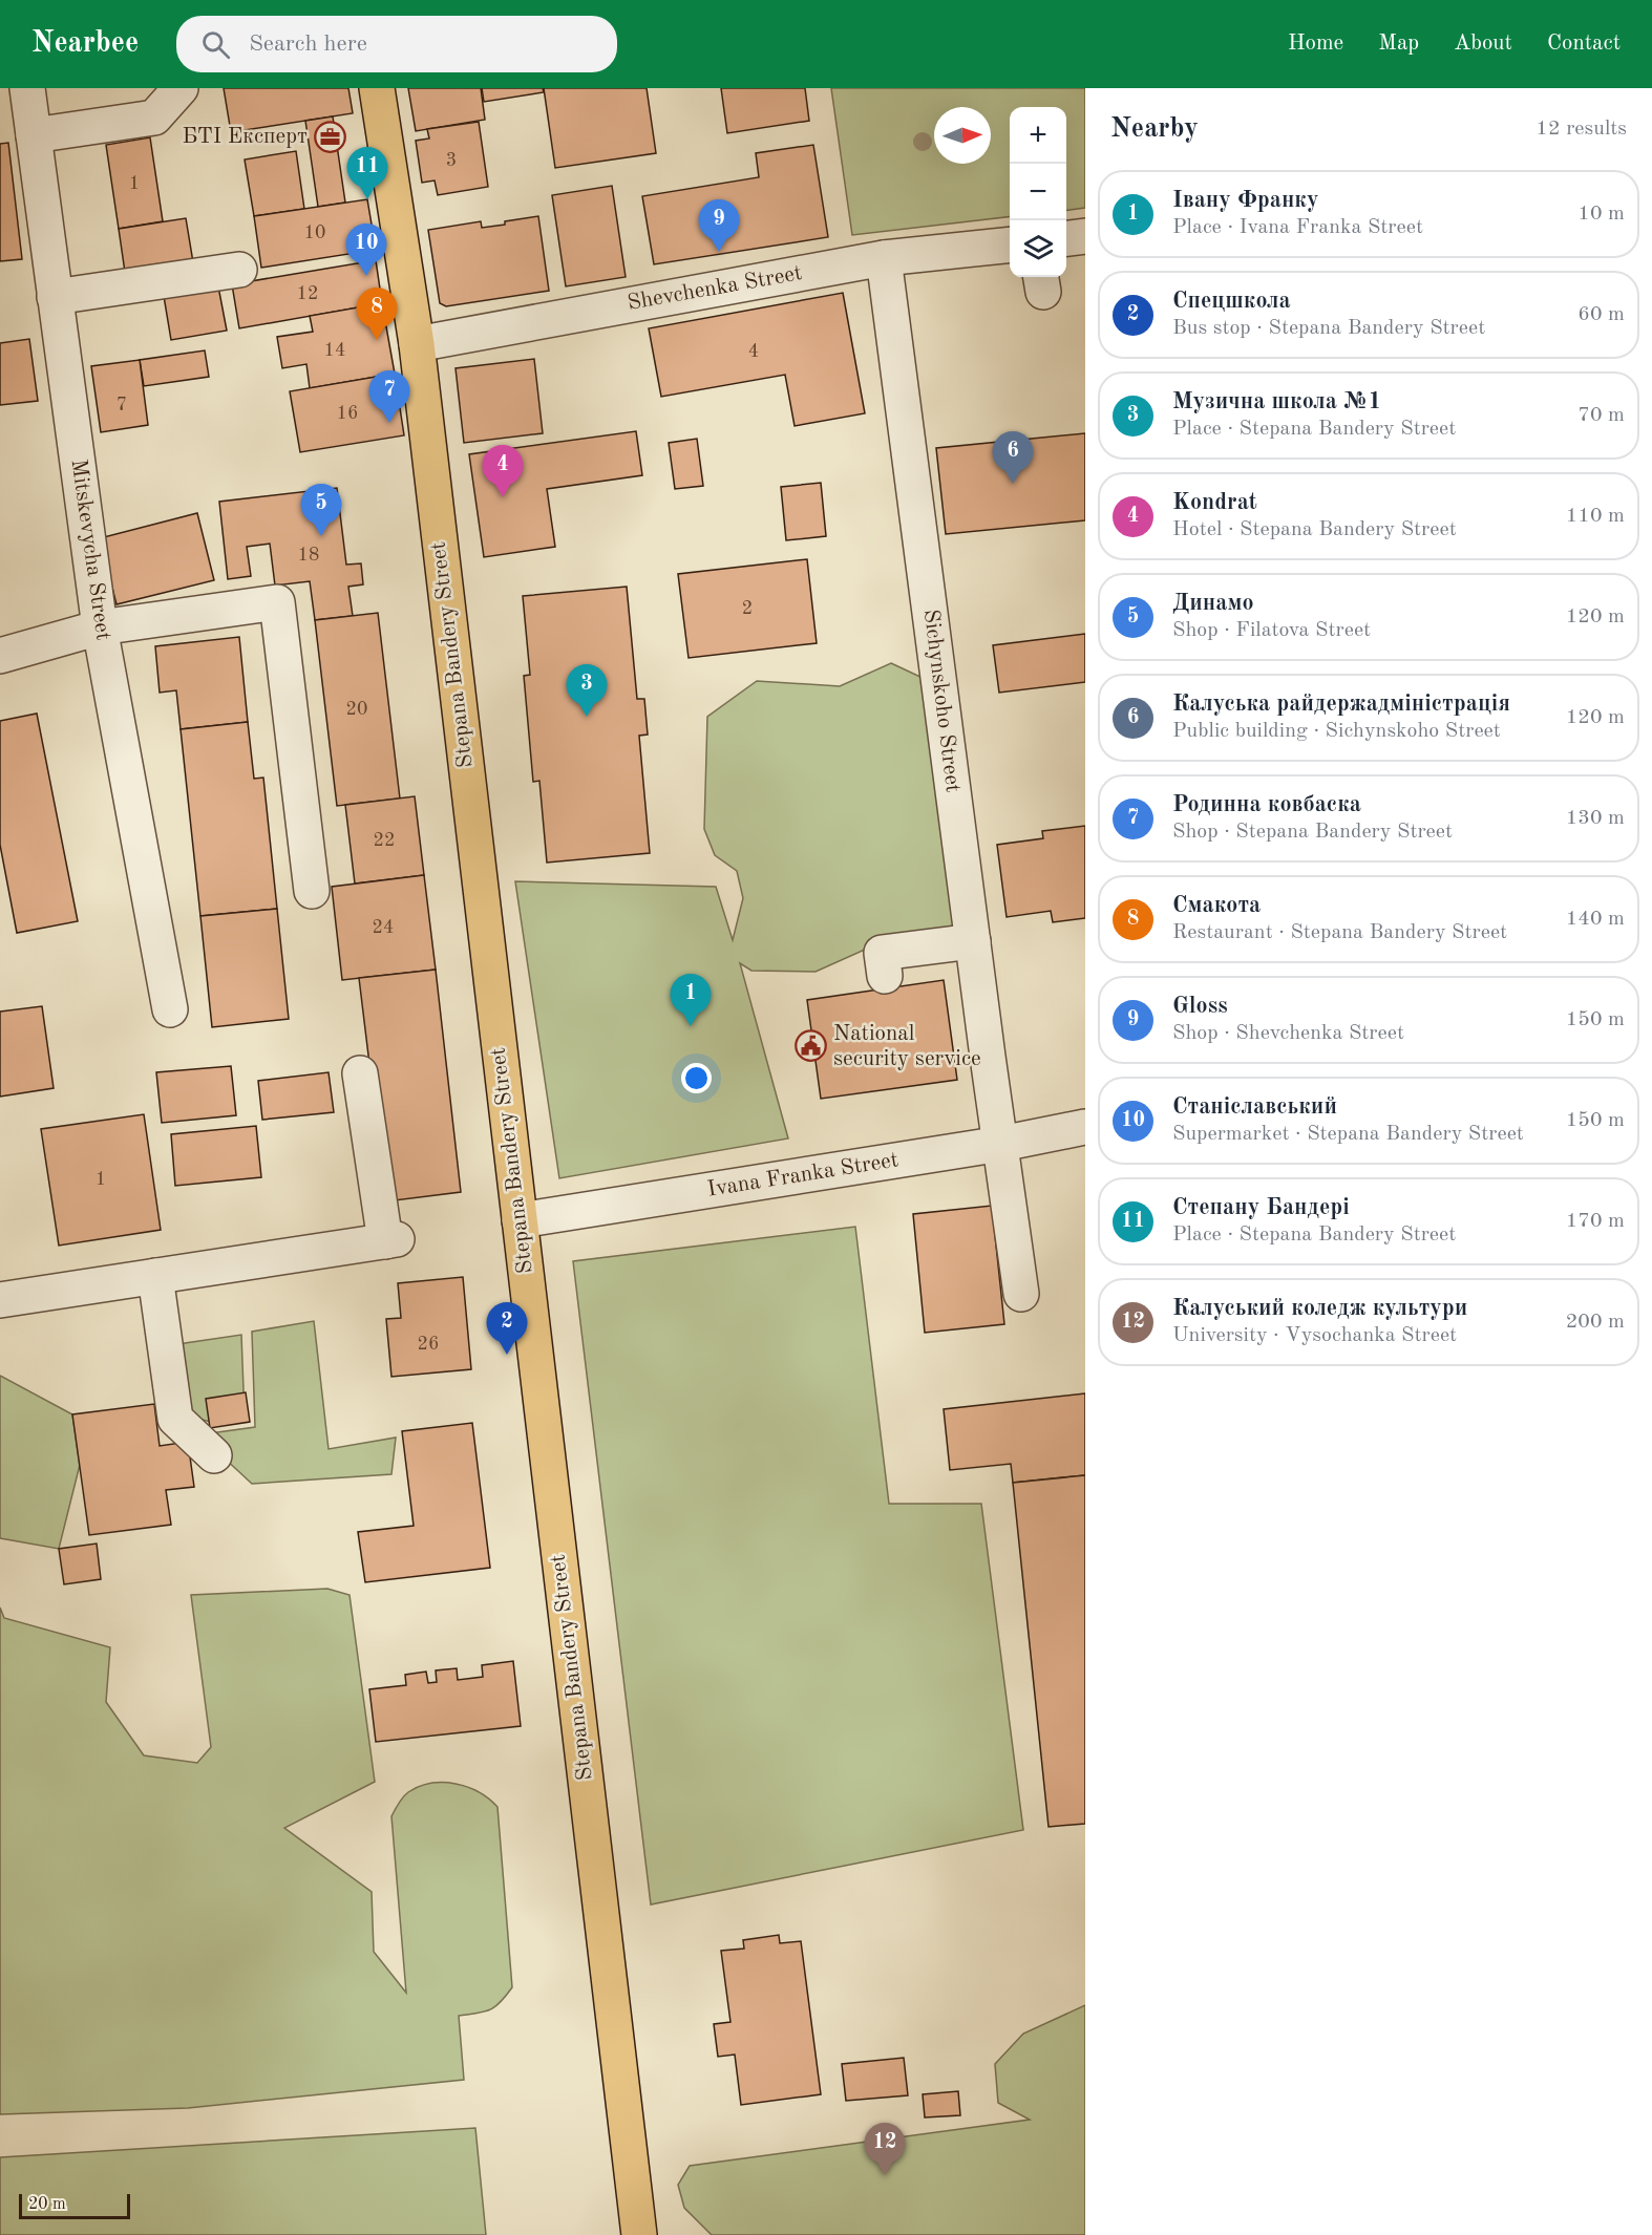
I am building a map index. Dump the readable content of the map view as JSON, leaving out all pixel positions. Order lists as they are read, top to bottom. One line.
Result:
{"streets":{"main road":["Stepana Bandery Street"],"street":["Shevchenka Street","Mitskevycha Street","Sichynskoho Street","Ivana Franka Street"]},"crossings":[["Shevchenka Street","Stepana Bandery Street"],["Shevchenka Street","Sichynskoho Street"],["Stepana Bandery Street","Ivana Franka Street"],["Sichynskoho Street","Ivana Franka Street"]],"places":{"office":["БТІ Експерт"],"public building":["National security service"]},"house_numbers":["3","1","10","12","14","4","7","16","18","2","20","22","24","1","26"],"scale_bar":"20 m","north":"right","page":{"header":"Nearbee","search":"Search here","nav":["Home","Map","About","Contact"],"heading":["Nearby","12 results"],"map_buttons":["+","−"],"pins":["11","9","10","8","7","6","4","5","3","1","2","12"],"list":[{"mark":"1","name":"Івану Франку","note":"Place · Ivana Franka Street","value":"10 m"},{"mark":"2","name":"Спецшкола","note":"Bus stop · Stepana Bandery Street","value":"60 m"},{"mark":"3","name":"Музична школа №1","note":"Place · Stepana Bandery Street","value":"70 m"},{"mark":"4","name":"Kondrat","note":"Hotel · Stepana Bandery Street","value":"110 m"},{"mark":"5","name":"Динамо","note":"Shop · Filatova Street","value":"120 m"},{"mark":"6","name":"Калуська райдержадміністрація","note":"Public building · Sichynskoho Street","value":"120 m"},{"mark":"7","name":"Родинна ковбаска","note":"Shop · Stepana Bandery Street","value":"130 m"},{"mark":"8","name":"Смакота","note":"Restaurant · Stepana Bandery Street","value":"140 m"},{"mark":"9","name":"Gloss","note":"Shop · Shevchenka Street","value":"150 m"},{"mark":"10","name":"Станіславський","note":"Supermarket · Stepana Bandery Street","value":"150 m"},{"mark":"11","name":"Степану Бандері","note":"Place · Stepana Bandery Street","value":"170 m"},{"mark":"12","name":"Калуський коледж культури","note":"University · Vysochanka Street","value":"200 m"}],"scale":"20 m"}}
